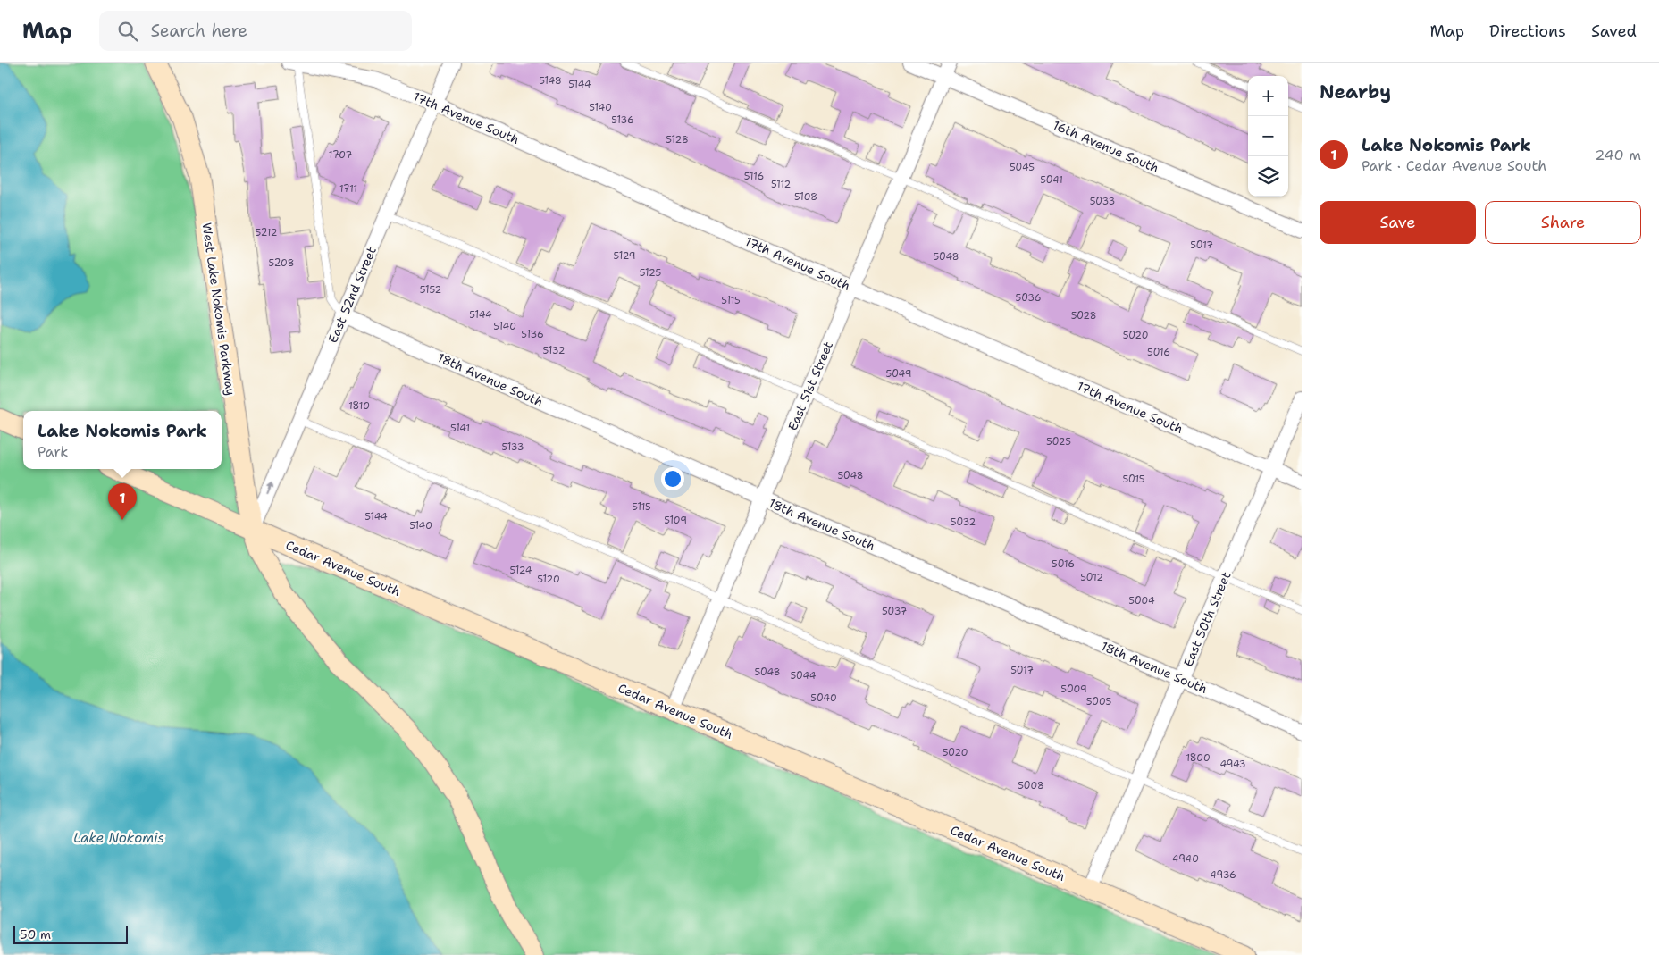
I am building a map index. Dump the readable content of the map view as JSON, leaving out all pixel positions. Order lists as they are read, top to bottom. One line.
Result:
{"streets":{"main road":["West Lake Nokomis Parkway","Cedar Avenue South"],"street":["17th Avenue South","16th Avenue South","East 52nd Street","18th Avenue South","East 51st Street","East 50th Street"]},"crossings":[["17th Avenue South","East 52nd Street"],["17th Avenue South","East 51st Street"],["17th Avenue South","East 50th Street"],["16th Avenue South","East 51st Street"],["East 52nd Street","West Lake Nokomis Parkway"],["East 52nd Street","18th Avenue South"],["East 52nd Street","Cedar Avenue South"],["West Lake Nokomis Parkway","Cedar Avenue South"],["18th Avenue South","East 51st Street"],["18th Avenue South","East 50th Street"],["East 51st Street","Cedar Avenue South"],["Cedar Avenue South","East 50th Street"]],"water":["Lake Nokomis"],"house_numbers":["5148","5144","5140","5136","5128","1707","5045","5116","5041","5112","1711","5108","5033","5212","5017","5129","5048","5208","5125","5152","5036","5115","5144","5028","5140","5136","5020","5132","5016","5049","1810","5141","5025","5133","5048","5015","5115","5144","5109","5032","5140","5016","5124","5012","5120","5004","5037","5017","5048","5044","5009","5040","5005","5020","1800","4943","5008","4940","4936"],"scale_bar":"50 m","page":{"header":"Map","search":"Search here","nav":["Map","Directions","Saved"],"heading":"Nearby","map_buttons":["+","−"],"list":[{"mark":"1","name":"Lake Nokomis Park","note":"Park · Cedar Avenue South","value":"240 m"}],"buttons":["Save","Share"],"popup":["Lake Nokomis Park","Park"],"pins":"1","scale":"50 m"}}
